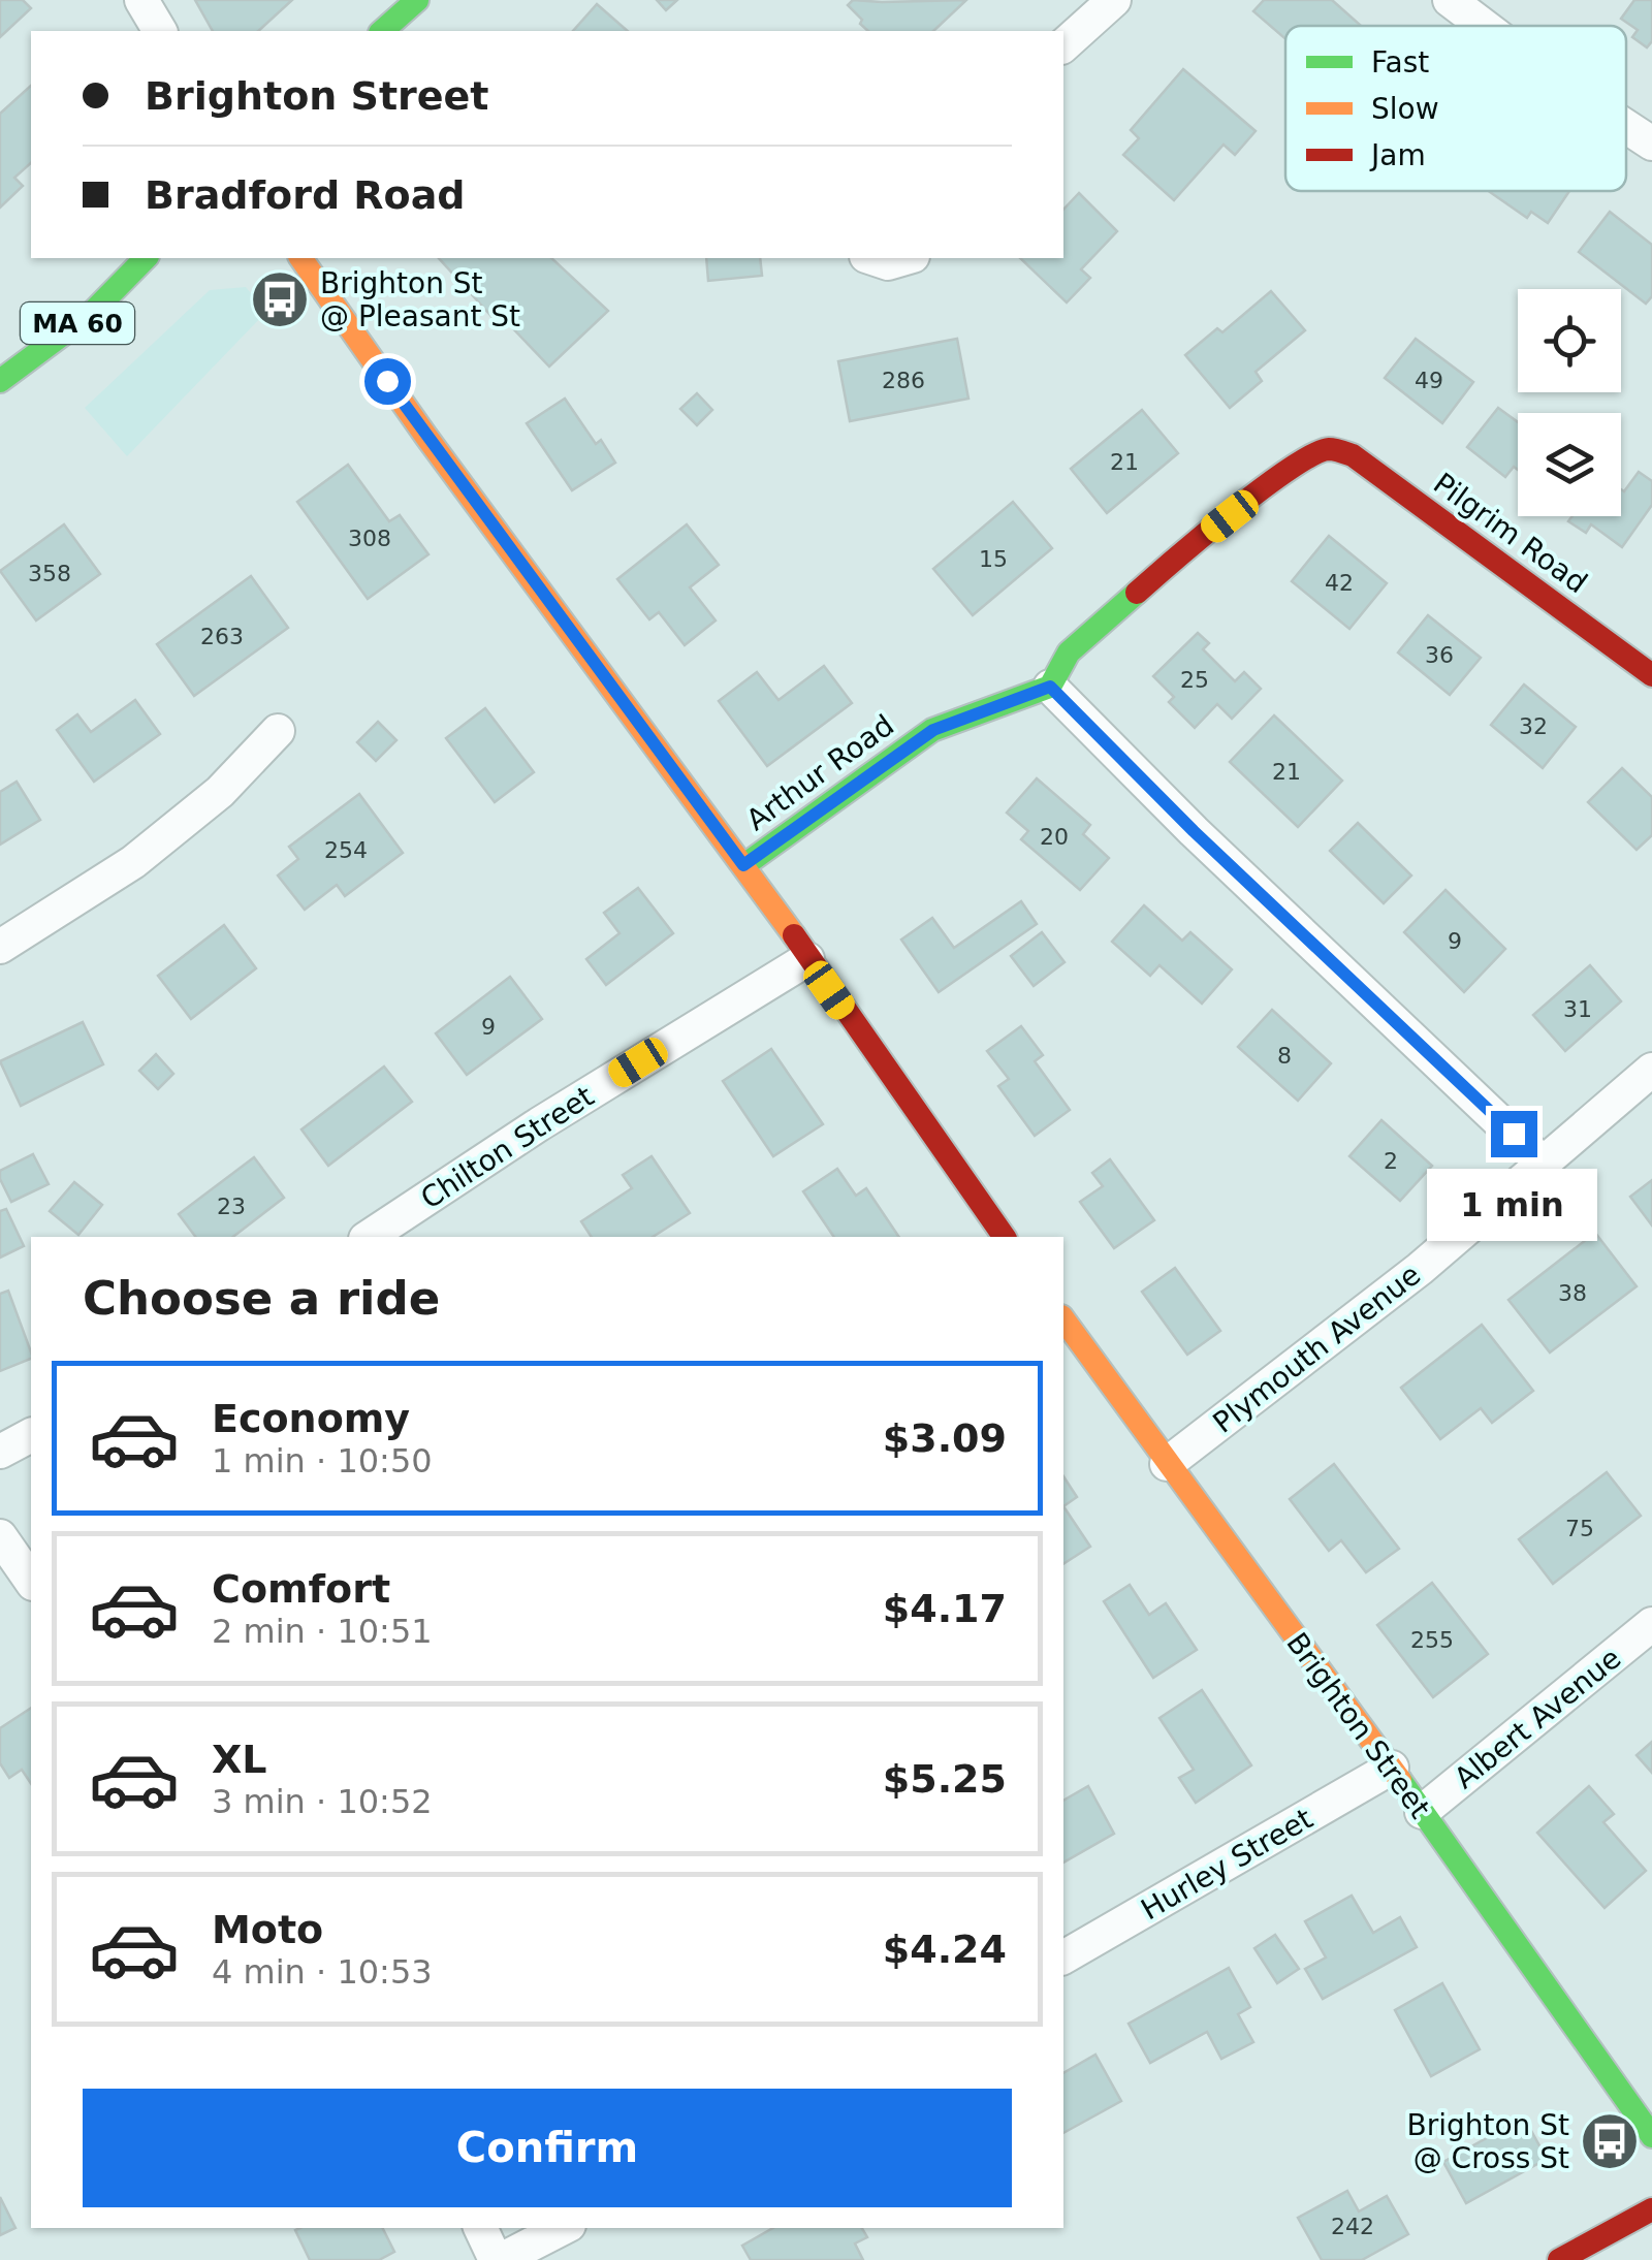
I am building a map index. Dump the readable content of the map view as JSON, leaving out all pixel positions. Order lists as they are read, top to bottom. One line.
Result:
{"streets":{"main road":["MA 60","Pilgrim Road","Arthur Road","Brighton Street"],"street":["Chilton Street","Plymouth Avenue","Albert Avenue","Hurley Street"]},"crossings":[["Pilgrim Road","Arthur Road"],["Plymouth Avenue","Brighton Street"],["Albert Avenue","Brighton Street"],["Brighton Street","Hurley Street"]],"places":{"bus stop":["Brighton St @ Pleasant St","Brighton St @ Cross St"]},"house_numbers":["286","49","21","308","15","358","42","263","36","25","32","21","20","254","9","31","9","8","2","23","38","75","255","242"],"legend":["Fast","Slow","Jam"],"page":{"banner":["Brighton Street","Bradford Road"],"bubble":"1 min","heading":"Choose a ride","list":[{"name":"Economy","note":"1 min · 10:50","value":"$3.09"},{"name":"Comfort","note":"2 min · 10:51","value":"$4.17"},{"name":"XL","note":"3 min · 10:52","value":"$5.25"},{"name":"Moto","note":"4 min · 10:53","value":"$4.24"}],"buttons":"Confirm"}}
